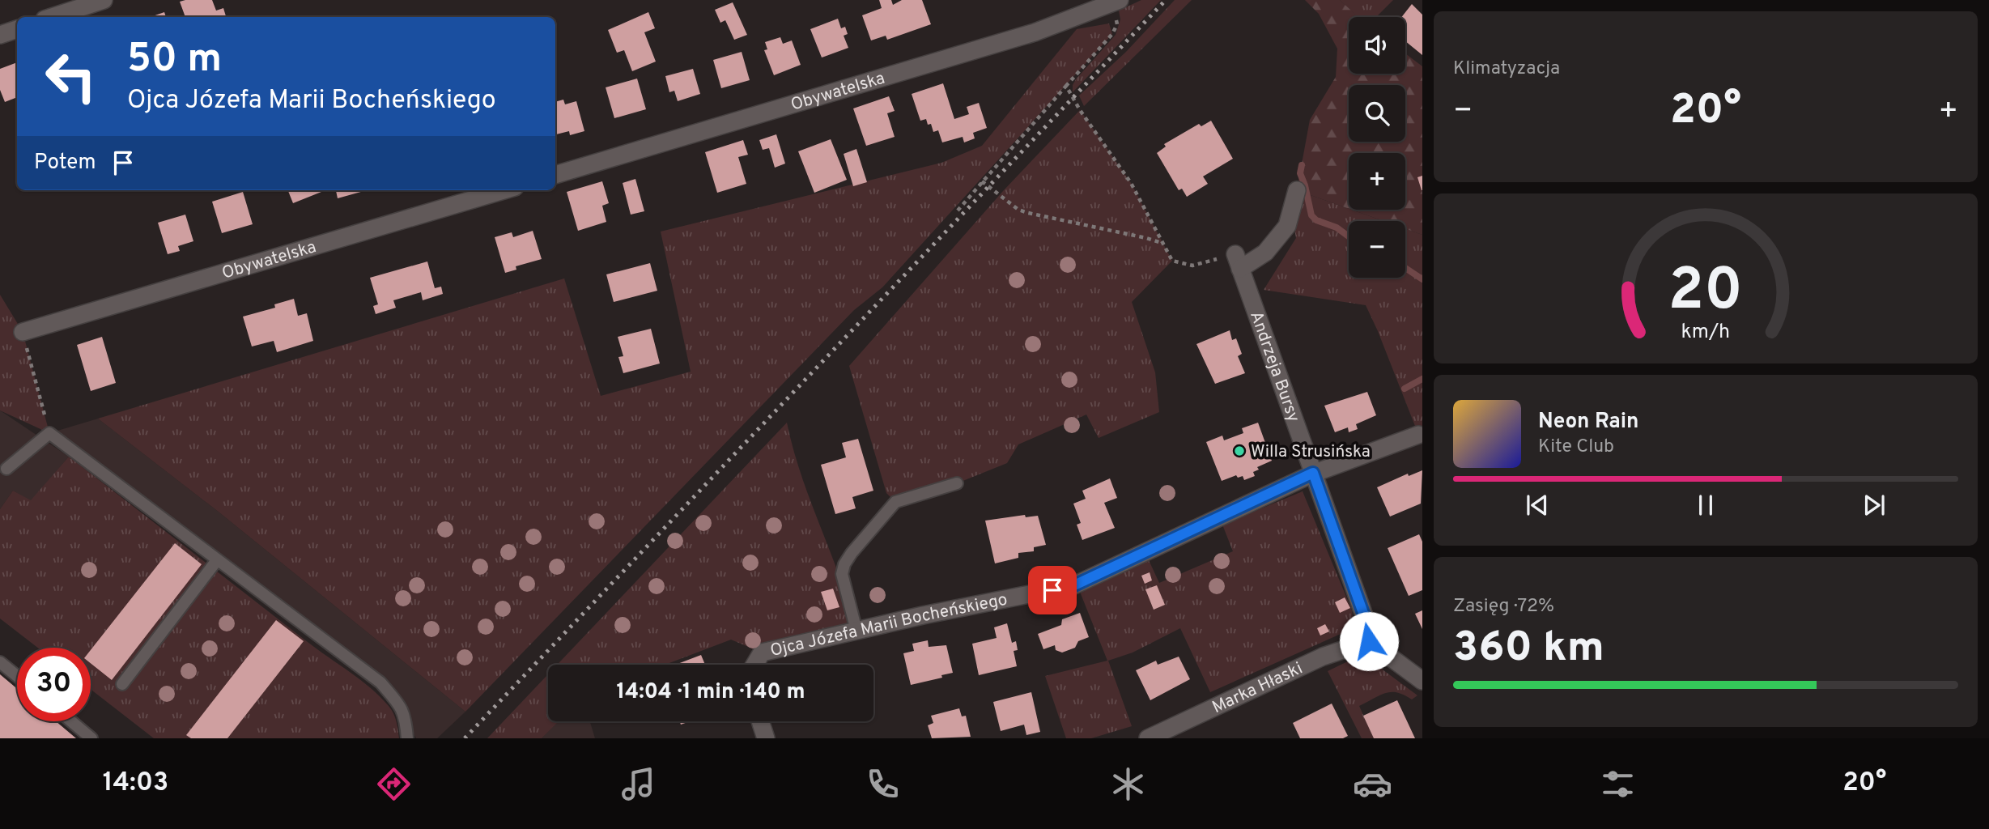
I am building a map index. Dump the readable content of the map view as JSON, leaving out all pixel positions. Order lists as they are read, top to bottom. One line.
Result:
{"streets":{"street":["Obywatelska","Andrzeja Bursy","Ojca Józefa Marii Bocheńskiego","Marka Hłaski"]},"crossings":[["Andrzeja Bursy","Ojca Józefa Marii Bocheńskiego"],["Andrzeja Bursy","Marka Hłaski"]],"places":["Willa Strusińska"],"page":{"tile":["Klimatyzacja",["Zasięg · 72%","360 km"]],"map_buttons":["+","−"],"turn":["50 m","Ojca Józefa Marii Bocheńskiego"],"heat":["−","20°","+"],"then":"Potem","song":["Neon Rain","Kite Club"],"limit":"30","trip":"14:04 · 1 min · 140 m","tabs":["14:03","20°"],"gauge":["20","km/h"]}}
